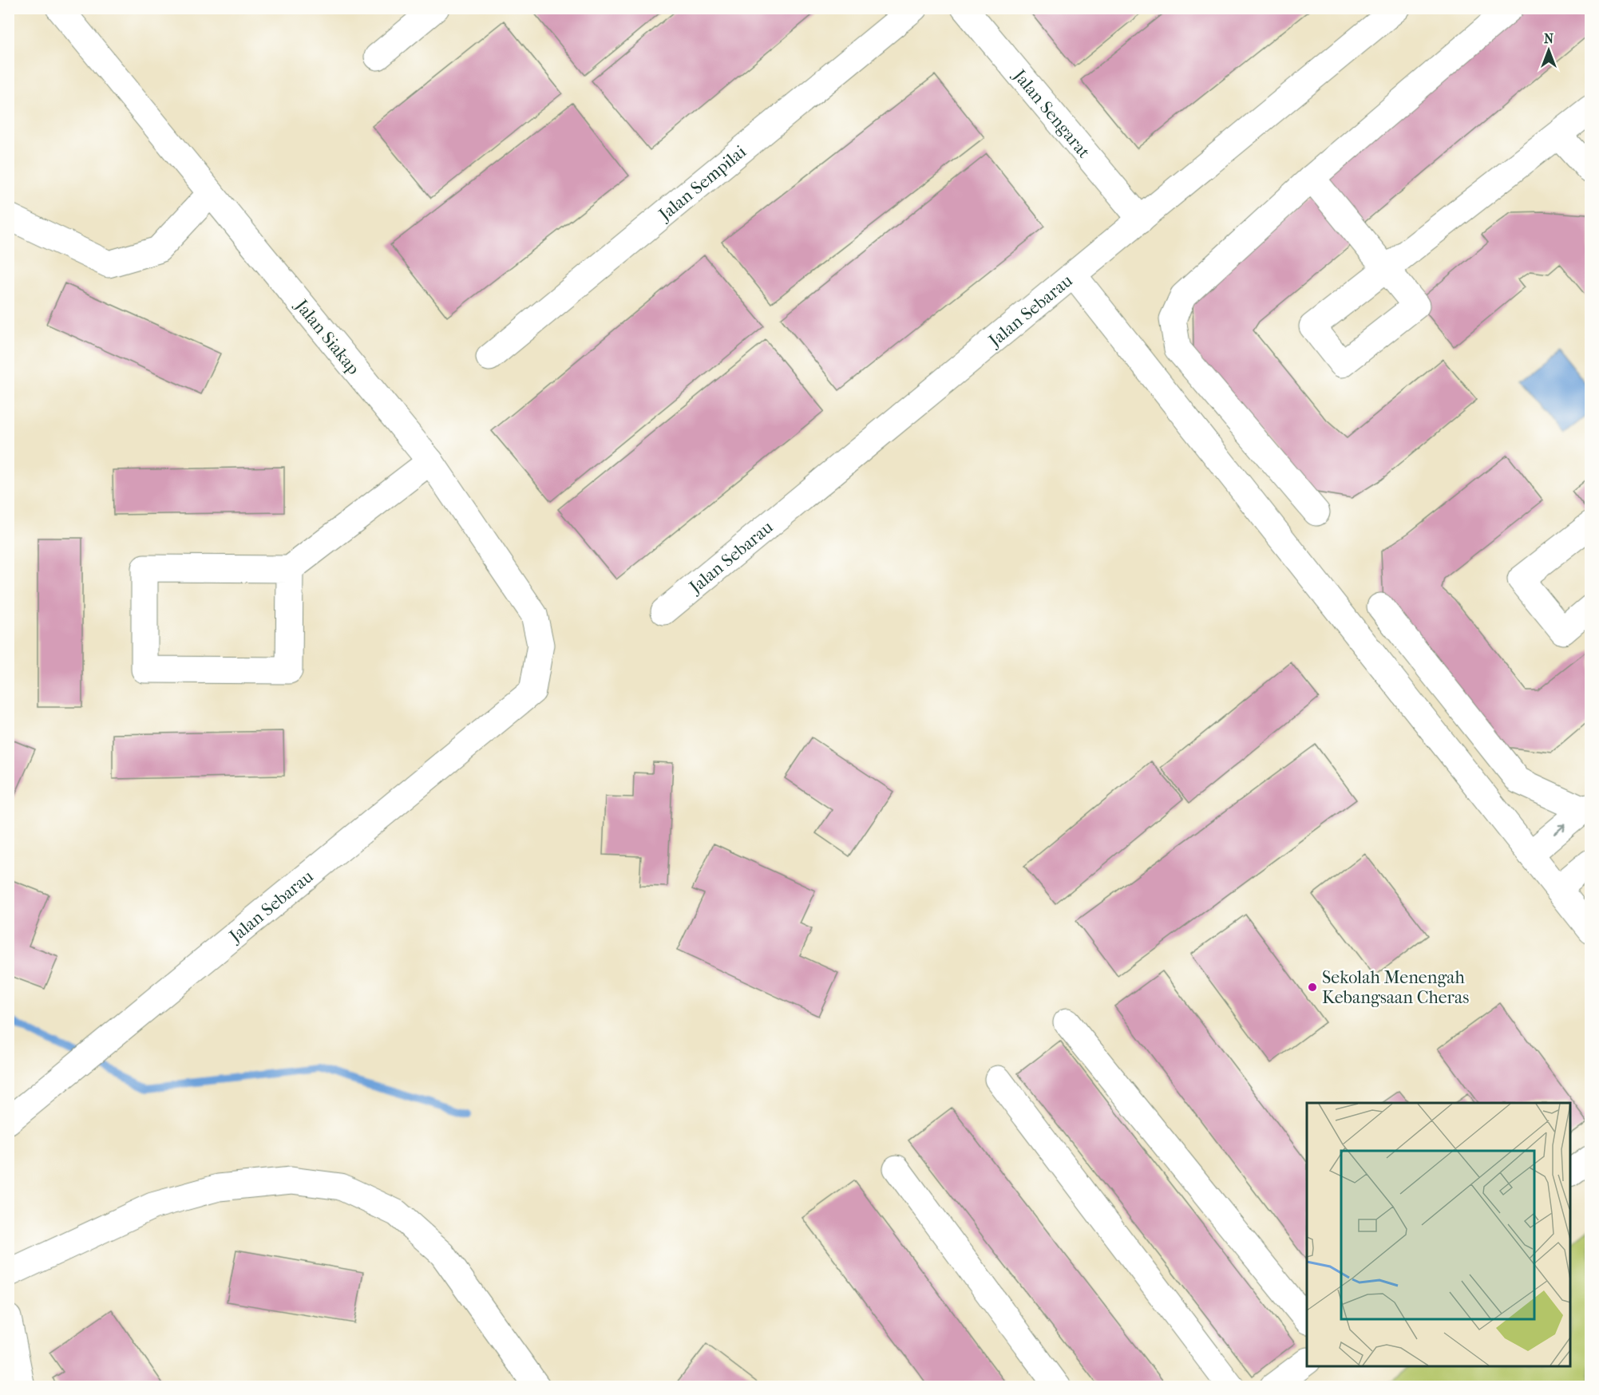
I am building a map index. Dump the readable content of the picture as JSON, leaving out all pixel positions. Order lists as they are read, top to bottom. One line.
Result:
{"streets":{"street":["Jalan Sengarat","Jalan Sempilai","Jalan Sebarau","Jalan Siakap"]},"crossings":[["Jalan Sengarat","Jalan Sebarau"],["Jalan Sebarau","Jalan Siakap"]],"places":["Sekolah Menengah Kebangsaan Cheras"],"north":"top"}
